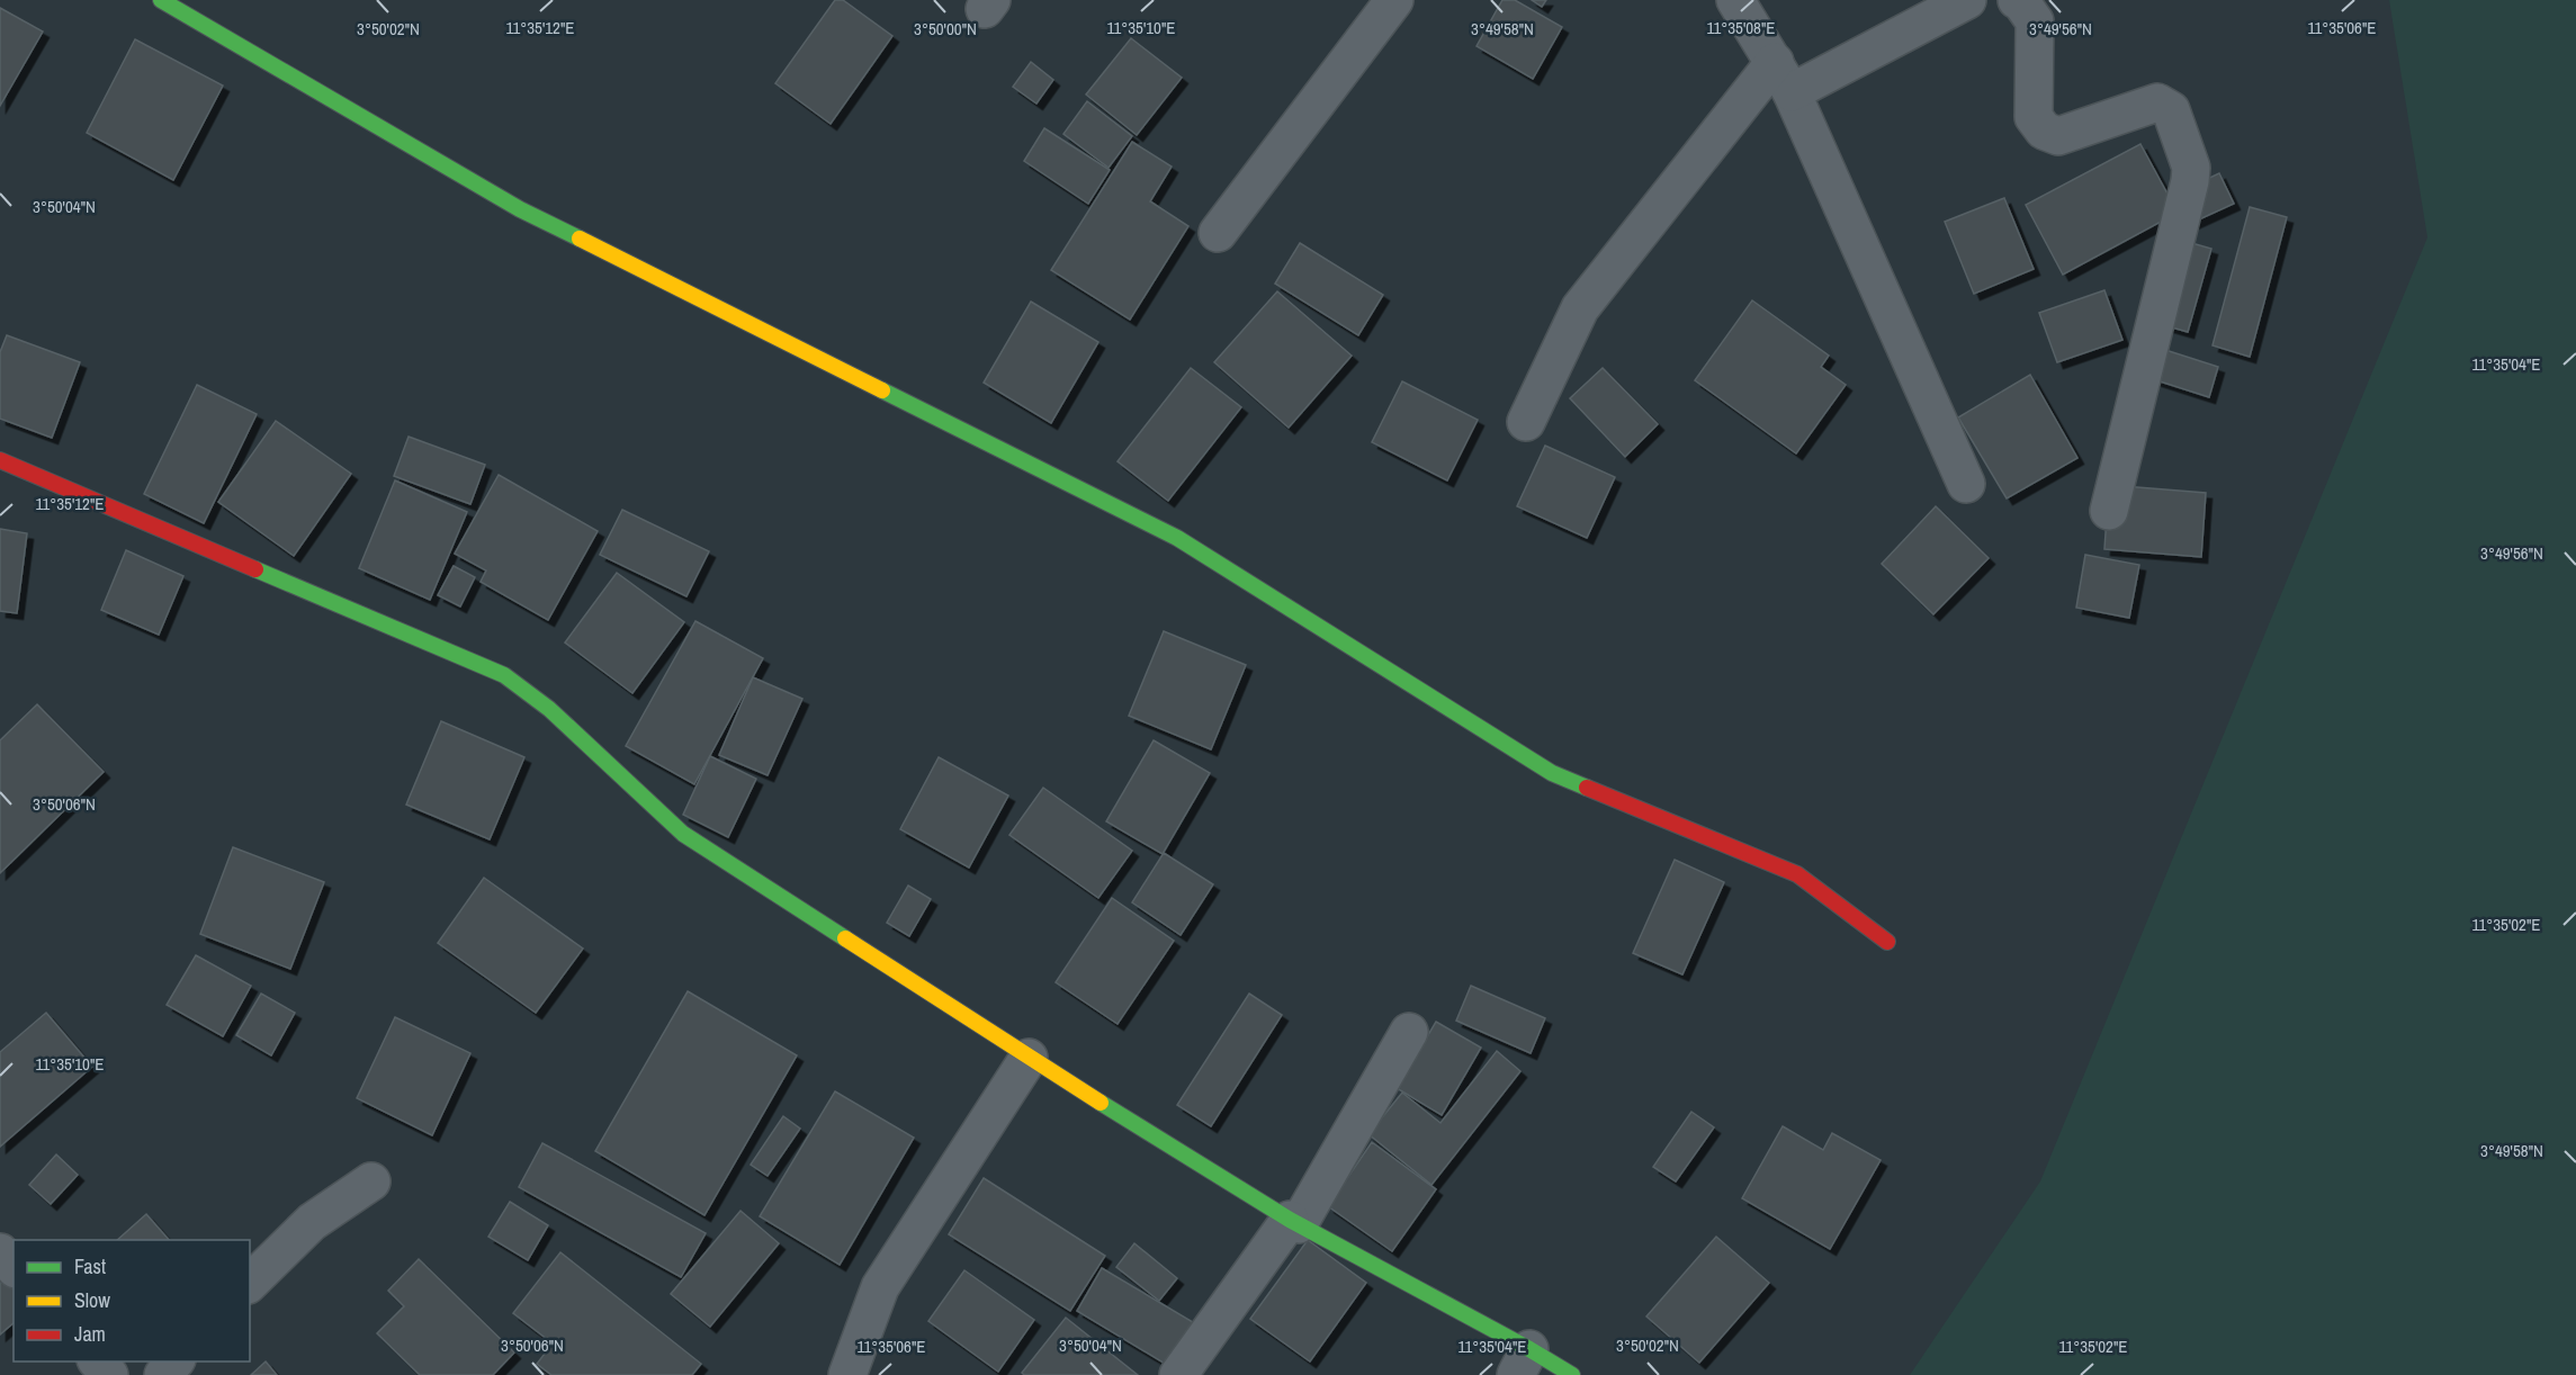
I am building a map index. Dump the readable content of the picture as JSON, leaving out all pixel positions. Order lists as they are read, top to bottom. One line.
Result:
{"legend":["Fast","Slow","Jam"],"coordinates":["11°35'12\"E","11°35'10\"E","11°35'08\"E","11°35'06\"E","3°50'02\"N","3°50'00\"N","3°49'58\"N","3°49'56\"N","3°50'04\"N","11°35'04\"E","3°50'06\"N","11°35'02\"E"]}
